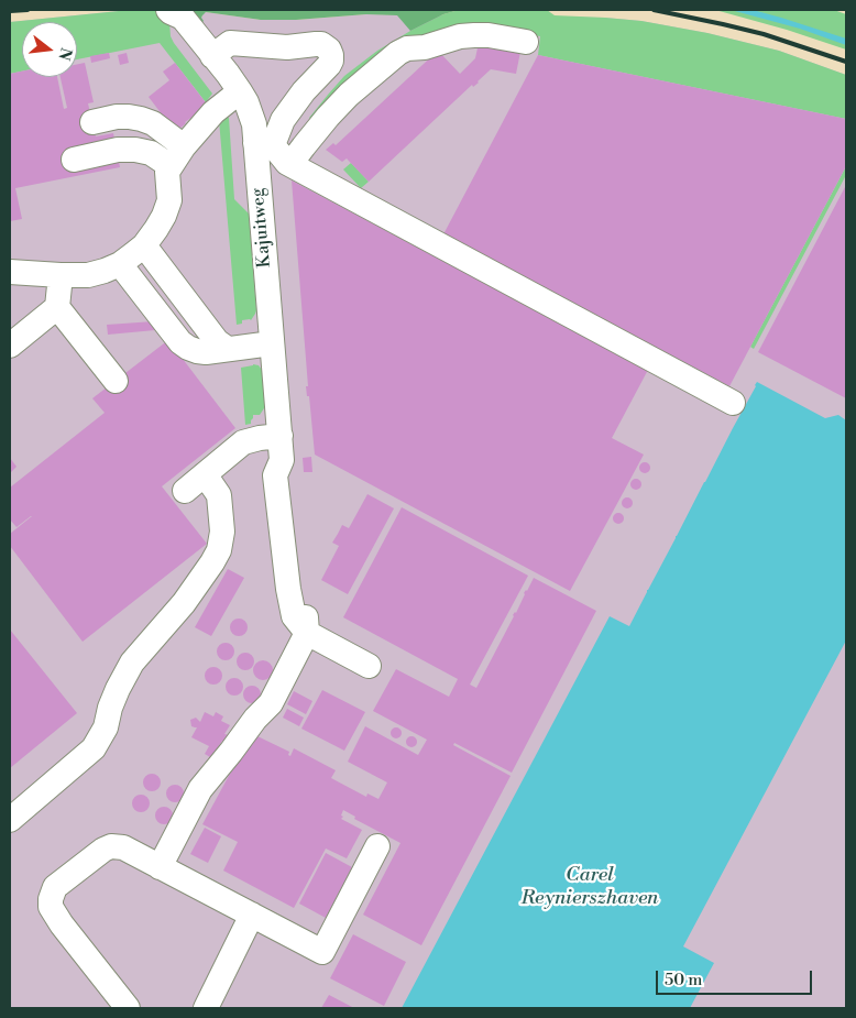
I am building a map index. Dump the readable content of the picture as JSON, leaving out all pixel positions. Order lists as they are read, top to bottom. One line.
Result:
{"streets":{"street":["Kajuitweg"]},"water":["Carel Reynierszhaven"],"scale_bar":"50 m","north":"right"}
